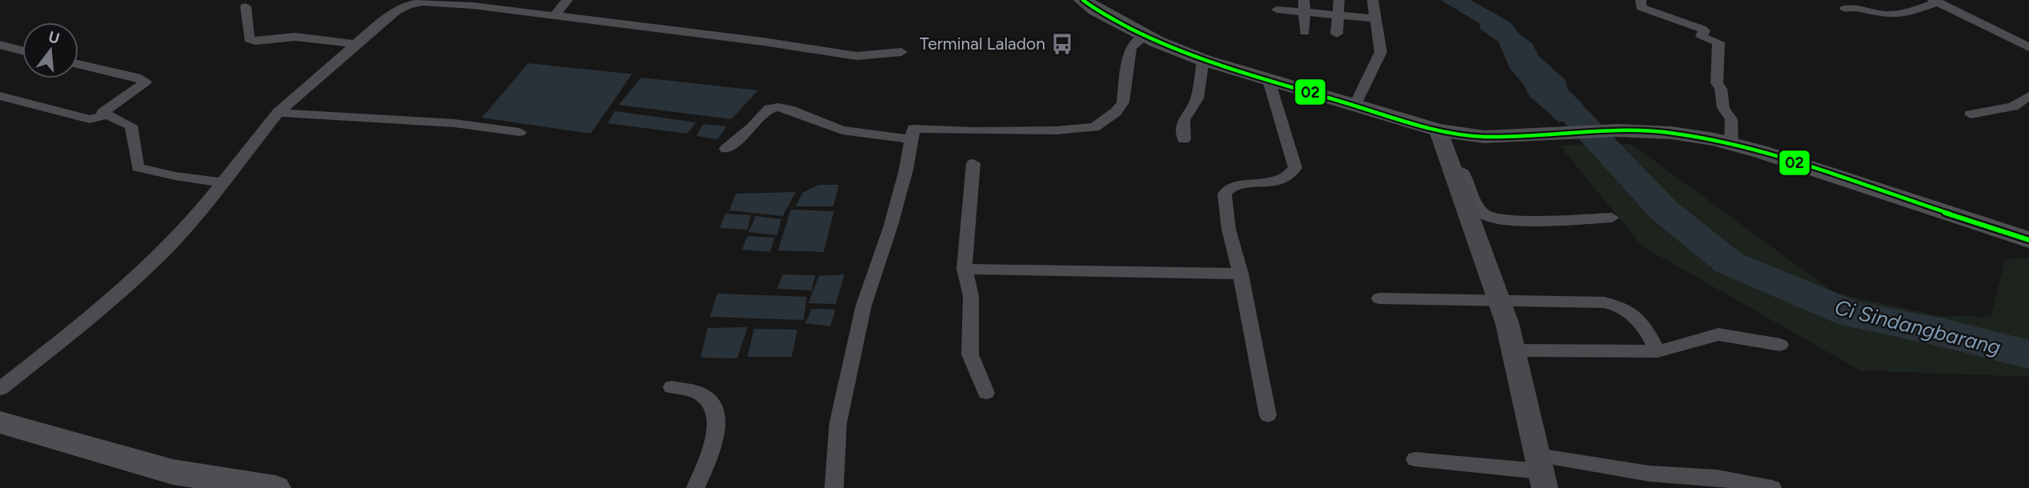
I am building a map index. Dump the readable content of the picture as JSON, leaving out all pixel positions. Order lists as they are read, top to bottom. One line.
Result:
{"water":["Ci Sindangbarang"],"places":{"bus stop":["Terminal Laladon"]},"lines":["transit line 02"],"north":"top"}
